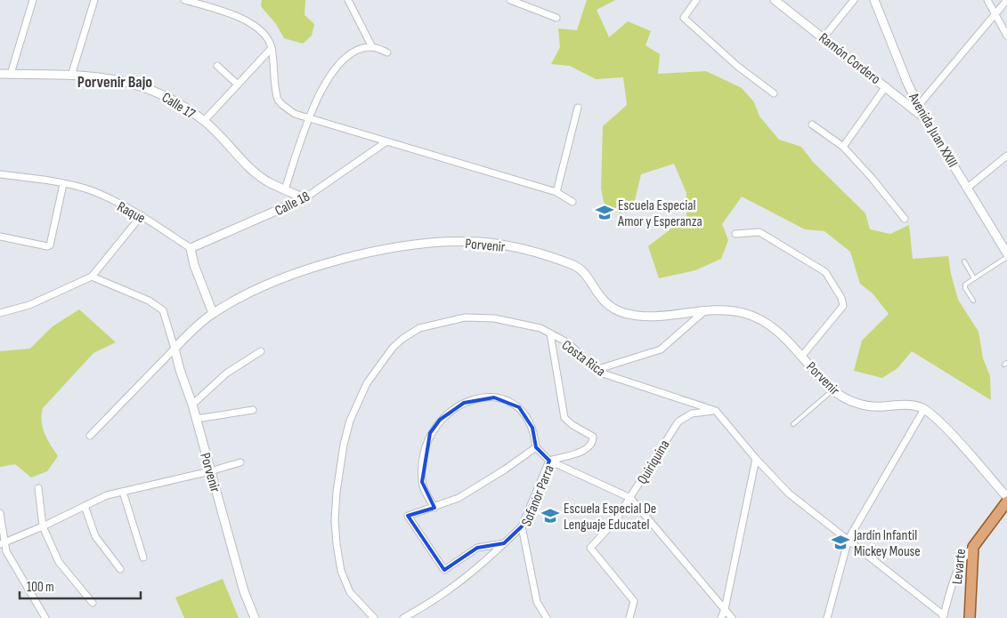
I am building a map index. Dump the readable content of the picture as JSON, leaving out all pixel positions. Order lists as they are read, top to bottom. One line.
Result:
{"streets":{"main road":["Levarte"],"street":["Ramón Cordero","Calle 17","Avenida Juan XXIII","Calle 18","Raque","Porvenir","Costa Rica","Quiriquina","Sofanor Parra"]},"crossings":[["Ramón Cordero","Avenida Juan XXIII"],["Calle 17","Calle 18"],["Calle 18","Raque"],["Costa Rica","Quiriquina"],["Costa Rica","Sofanor Parra"]],"districts":["Porvenir Bajo"],"places":{"school or university":["Escuela Especial Amor y Esperanza","Escuela Especial De Lenguaje Educatel","Jardín Infantil Mickey Mouse"]},"scale_bar":"100 m"}
